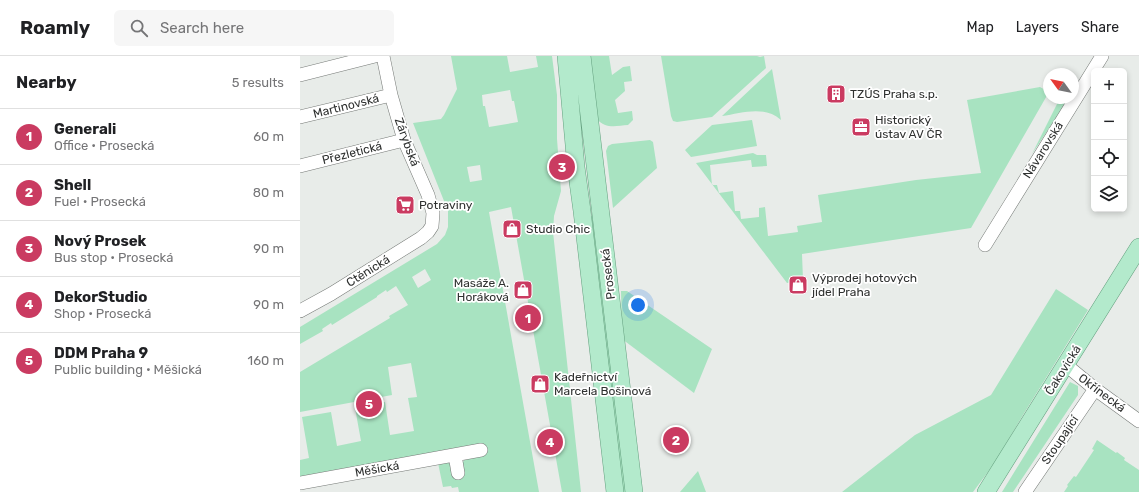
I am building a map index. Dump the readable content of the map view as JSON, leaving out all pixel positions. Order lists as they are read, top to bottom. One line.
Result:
{"streets":{"main road":["Prosecká","Čakovická"],"street":["Martinovská","Zárybská","Návarovská","Přezletická","Ctěnická","Okřínecká","Stoupající","Měšická"]},"crossings":[["Martinovská","Zárybská"],["Zárybská","Přezletická"],["Zárybská","Ctěnická"],["Čakovická","Okřínecká"],["Okřínecká","Stoupající"]],"places":{"building":["TZÚS Praha s.p."],"office":["Historický ústav AV ČR"],"supermarket":["Potraviny"],"shop":["Studio Chic","Výprodej hotových jídel Praha","Masáže A. Horáková","Kadeřnictví Marcela Bošinová"]},"north":"top left","page":{"header":"Roamly","search":"Search here","nav":["Map","Layers","Share"],"heading":["Nearby","5 results"],"map_buttons":["+","−"],"list":[{"mark":"1","name":"Generali","note":"Office · Prosecká","value":"60 m"},{"mark":"2","name":"Shell","note":"Fuel · Prosecká","value":"80 m"},{"mark":"3","name":"Nový Prosek","note":"Bus stop · Prosecká","value":"90 m"},{"mark":"4","name":"DekorStudio","note":"Shop · Prosecká","value":"90 m"},{"mark":"5","name":"DDM Praha 9","note":"Public building · Měšická","value":"160 m"}],"pins":["3","1","5","2","4"]}}
